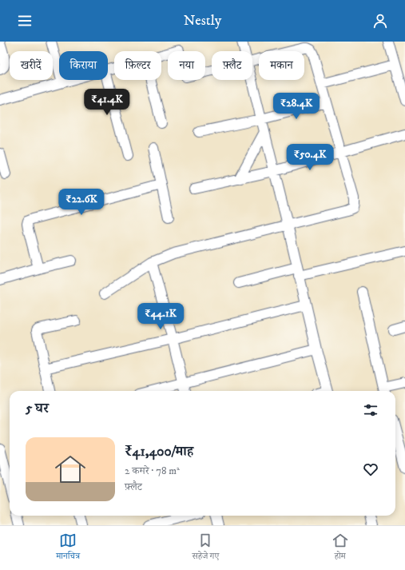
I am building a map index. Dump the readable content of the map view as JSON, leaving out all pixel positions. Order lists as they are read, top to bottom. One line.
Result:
{"page":{"header":"Nestly","chip":["खरीदें","किराया","फ़िल्टर","नया","फ़्लैट","मकान"],"price":["₹41.4K","₹28.4K","₹50.4K","₹22.6K","₹44.1K"],"heading":"5 घर","list":[{"name":"₹41,400/माह","note":"2 कमरे · 78 m² · फ़्लैट"}],"tabs":["मानचित्र","सहेजे गए","होम"]}}
